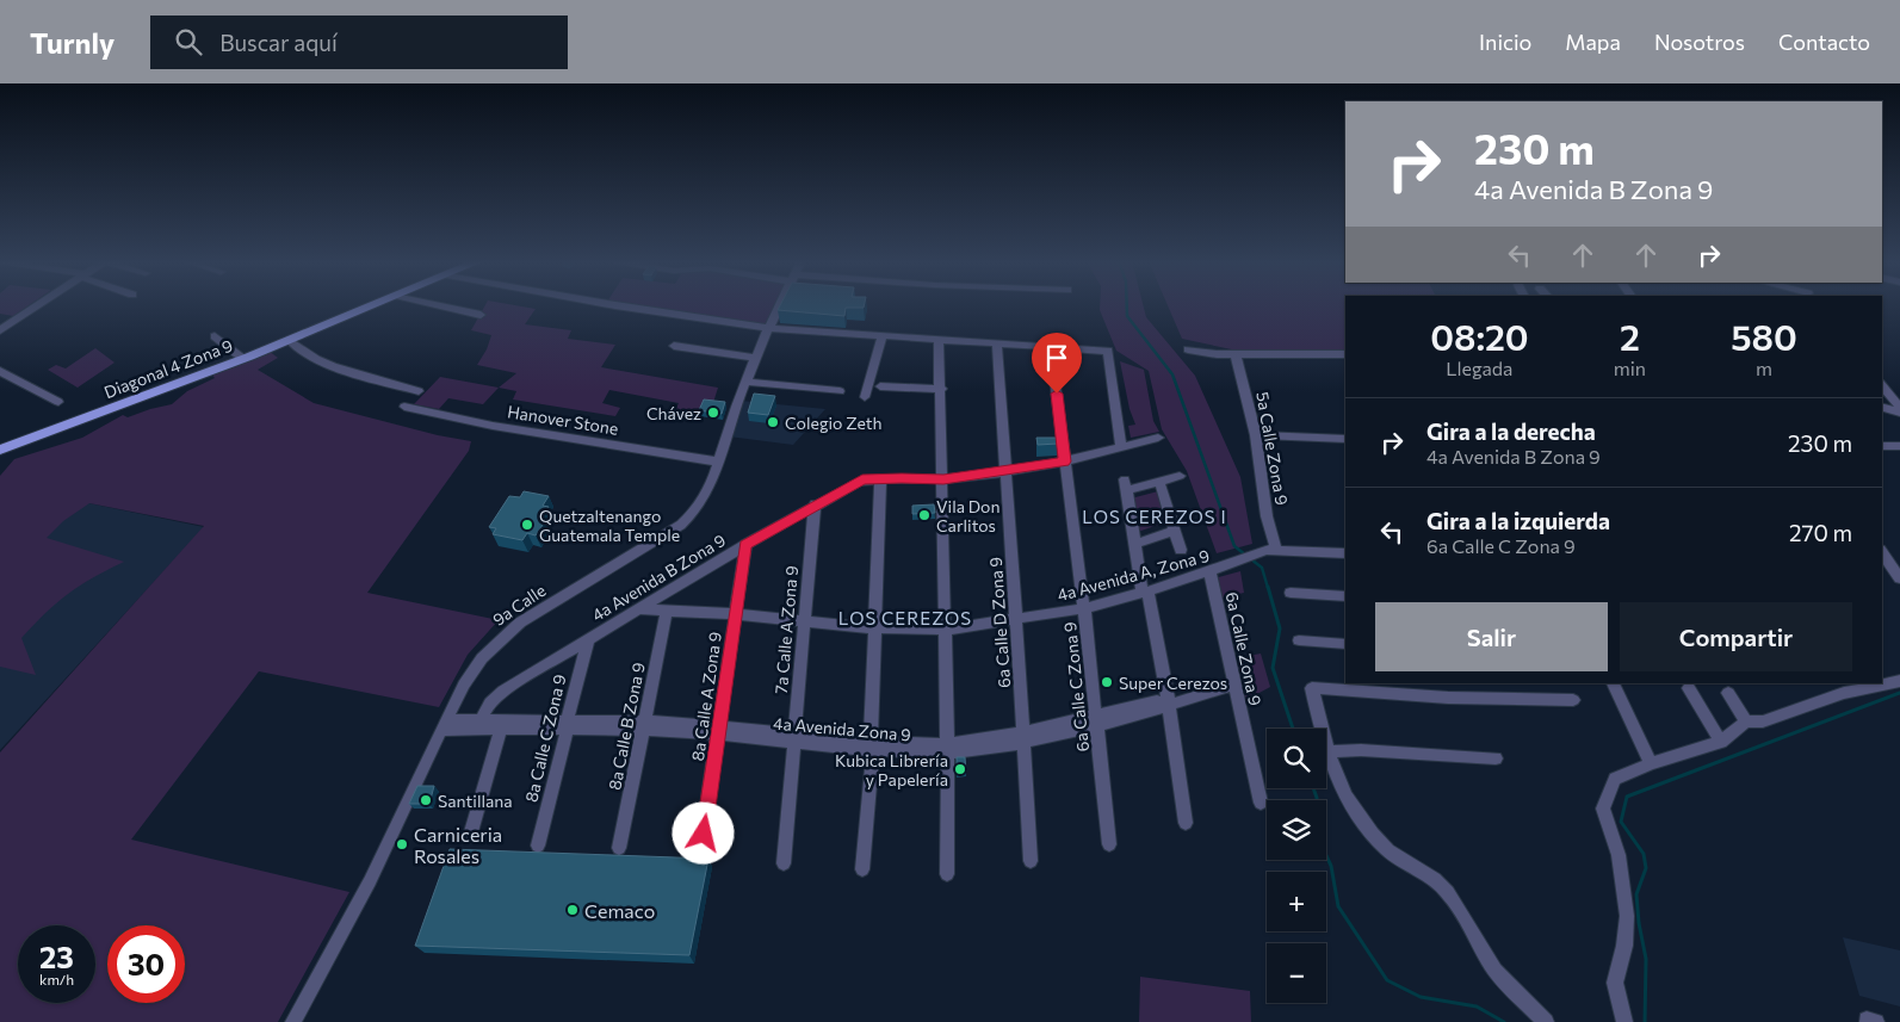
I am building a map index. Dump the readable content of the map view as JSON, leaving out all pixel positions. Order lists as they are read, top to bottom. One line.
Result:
{"streets":{"main road":["Diagonal 4 Zona 9"],"street":["Hanover Stone","5a Calle Zona 9","4a Avenida A, Zona 9","4a Avenida B Zona 9","9a Calle","6a Calle D Zona 9","7a Calle A Zona 9","6a Calle Zona 9","6a Calle C Zona 9","8a Calle A Zona 9","8a Calle B Zona 9","4a Avenida Zona 9","8a Calle C Zona 9"]},"crossings":[["Hanover Stone","9a Calle"],["5a Calle Zona 9","4a Avenida A, Zona 9"],["4a Avenida A, Zona 9","4a Avenida B Zona 9"],["4a Avenida A, Zona 9","6a Calle D Zona 9"],["4a Avenida A, Zona 9","7a Calle A Zona 9"],["4a Avenida A, Zona 9","6a Calle Zona 9"],["4a Avenida A, Zona 9","6a Calle C Zona 9"],["4a Avenida A, Zona 9","8a Calle A Zona 9"],["4a Avenida A, Zona 9","8a Calle B Zona 9"],["4a Avenida B Zona 9","6a Calle D Zona 9"],["4a Avenida B Zona 9","7a Calle A Zona 9"],["4a Avenida B Zona 9","6a Calle C Zona 9"],["4a Avenida B Zona 9","8a Calle A Zona 9"],["4a Avenida B Zona 9","4a Avenida Zona 9"],["4a Avenida B Zona 9","8a Calle C Zona 9"],["9a Calle","4a Avenida Zona 9"],["6a Calle D Zona 9","4a Avenida Zona 9"],["7a Calle A Zona 9","4a Avenida Zona 9"],["6a Calle Zona 9","4a Avenida Zona 9"],["6a Calle C Zona 9","4a Avenida Zona 9"],["8a Calle A Zona 9","4a Avenida Zona 9"],["8a Calle B Zona 9","4a Avenida Zona 9"],["4a Avenida Zona 9","8a Calle C Zona 9"]],"districts":["LOS CEREZOS I","LOS CEREZOS"],"places":["Chávez","Colegio Zeth","Vila Don Carlitos","Quetzaltenango Guatemala Temple","Super Cerezos","Kubica Librería y Papelería","Santillana","Carniceria Rosales","Cemaco"],"page":{"header":"Turnly","search":"Buscar aquí","nav":["Inicio","Mapa","Nosotros","Contacto"],"turn":["230 m","4a Avenida B Zona 9"],"eta":["08:20","Llegada","2","min","580","m"],"list":[{"name":"Gira a la derecha","note":"4a Avenida B Zona 9","value":"230 m"},{"name":"Gira a la izquierda","note":"6a Calle C Zona 9","value":"270 m"}],"buttons":["Salir","Compartir"],"map_buttons":["+","−"],"speed":"23 km/h","limit":"30"}}
